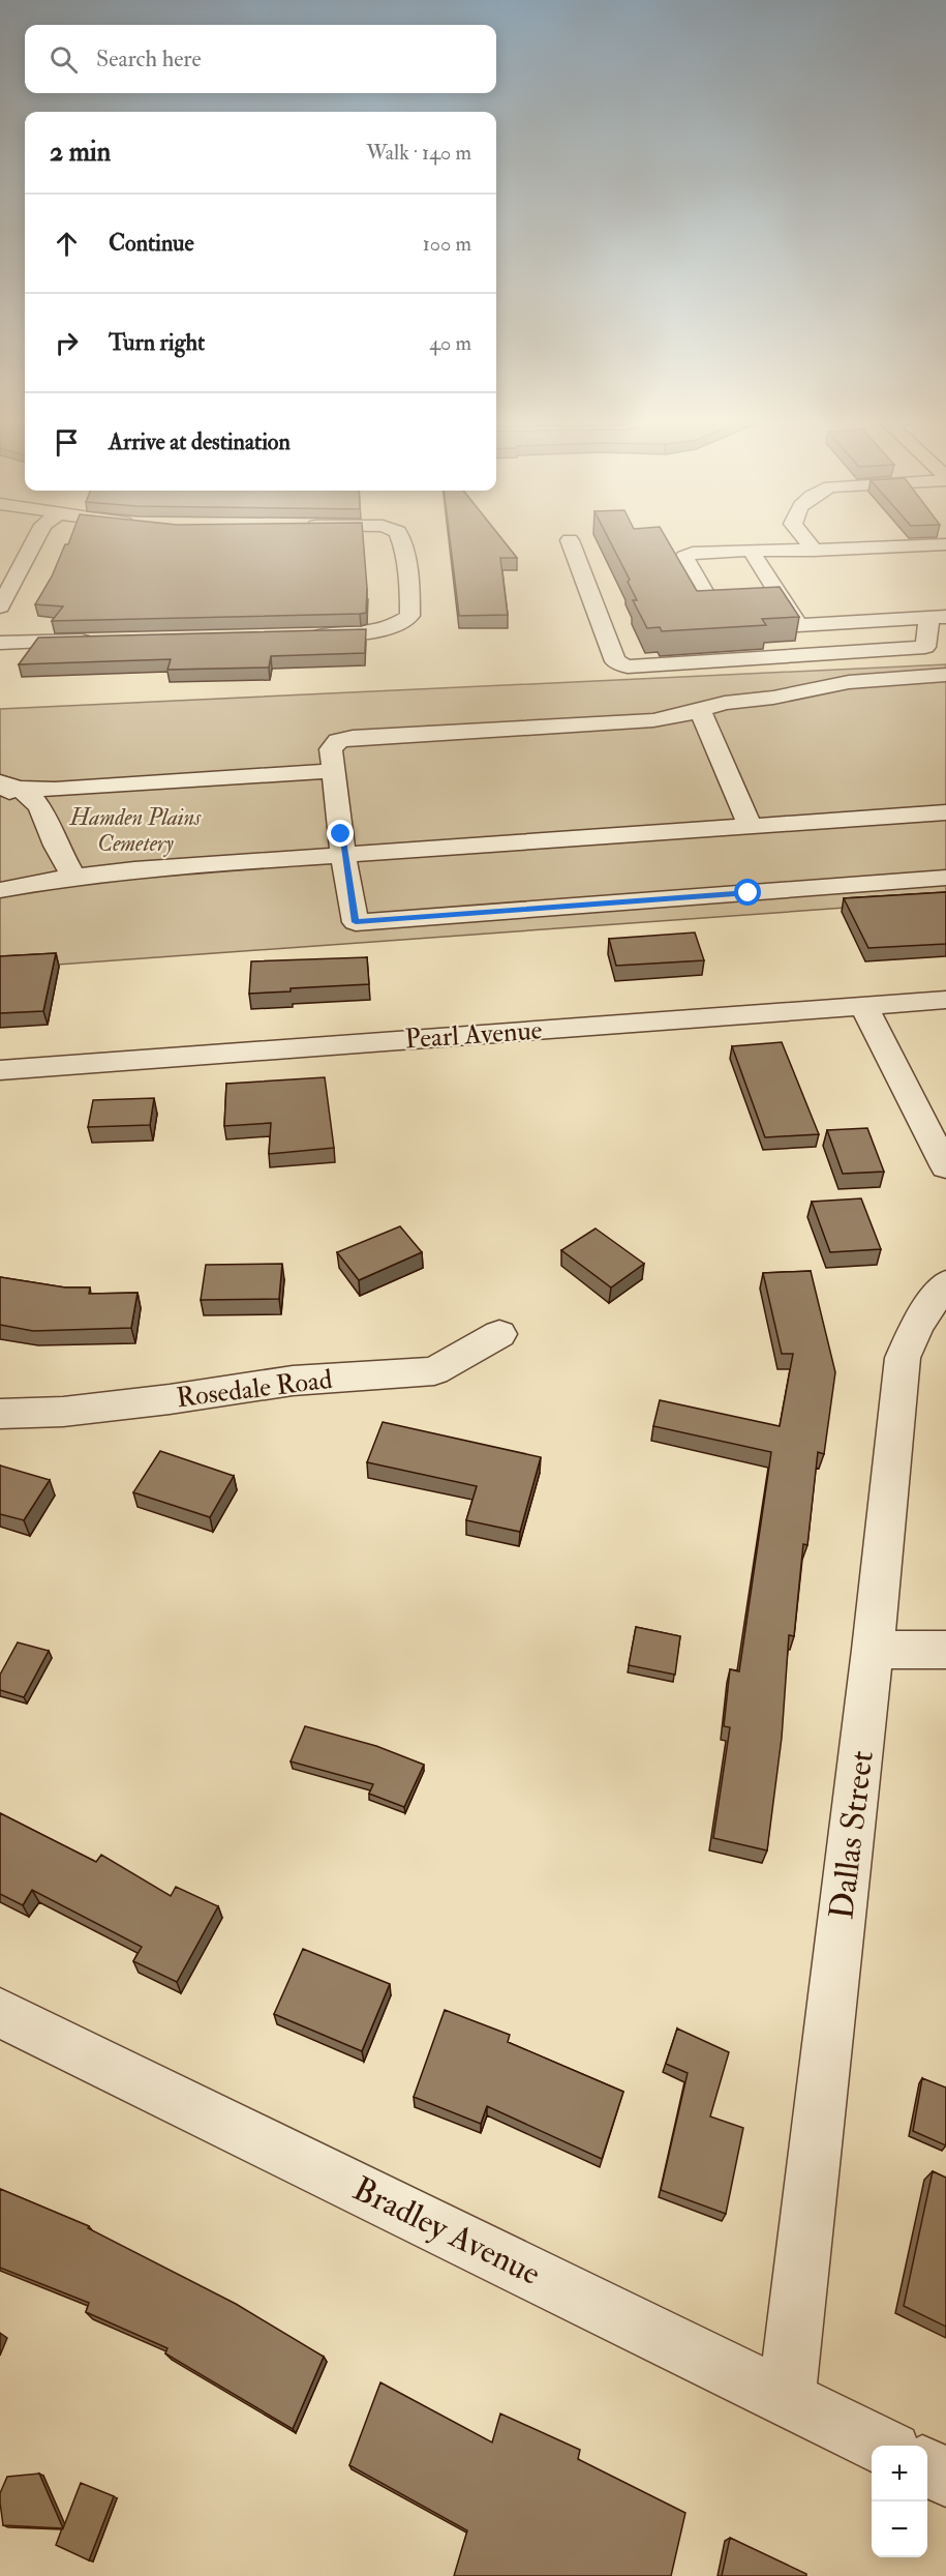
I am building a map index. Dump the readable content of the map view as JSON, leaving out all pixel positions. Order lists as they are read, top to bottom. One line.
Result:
{"streets":{"street":["Pearl Avenue","Rosedale Road","Dallas Street","Bradley Avenue"]},"crossings":[["Dallas Street","Bradley Avenue"]],"parks":["Hamden Plains Cemetery"],"page":{"search":"Search here","heading":["2 min","Walk · 140 m"],"list":[["Continue","100 m"],["Turn right","40 m"],"Arrive at destination"],"map_buttons":["+","−"]}}
